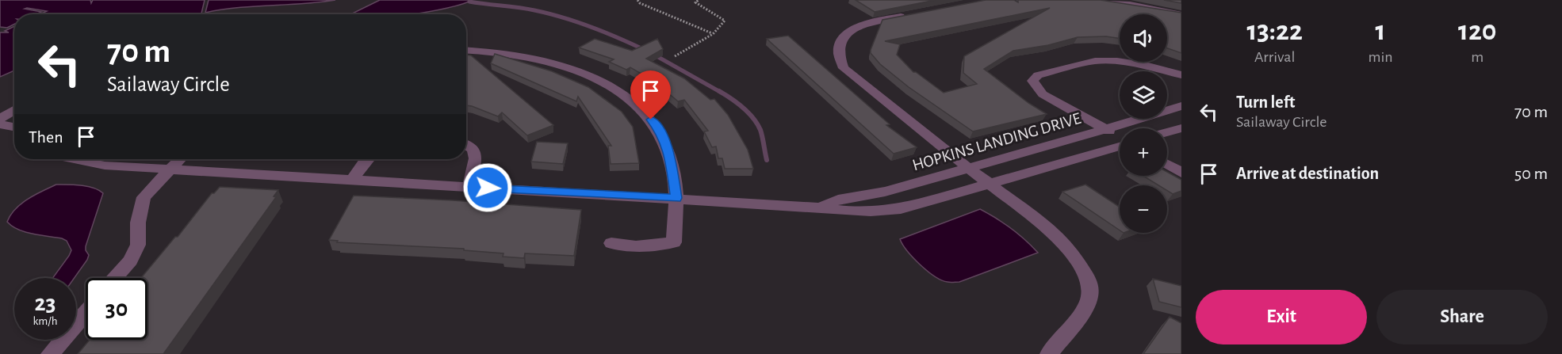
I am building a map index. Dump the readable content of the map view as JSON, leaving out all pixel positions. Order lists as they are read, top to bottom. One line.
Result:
{"streets":{"street":["HOPKINS LANDING DRIVE"]},"page":{"eta":["13:22","Arrival","1","min","120","m"],"map_buttons":["+","−"],"turn":["70 m","Sailaway Circle"],"list":[{"name":"Turn left","note":"Sailaway Circle","value":"70 m"},{"name":"Arrive at destination","value":"50 m"}],"then":"Then","speed":"23 km/h","limit":"30","buttons":["Exit","Share"]}}
